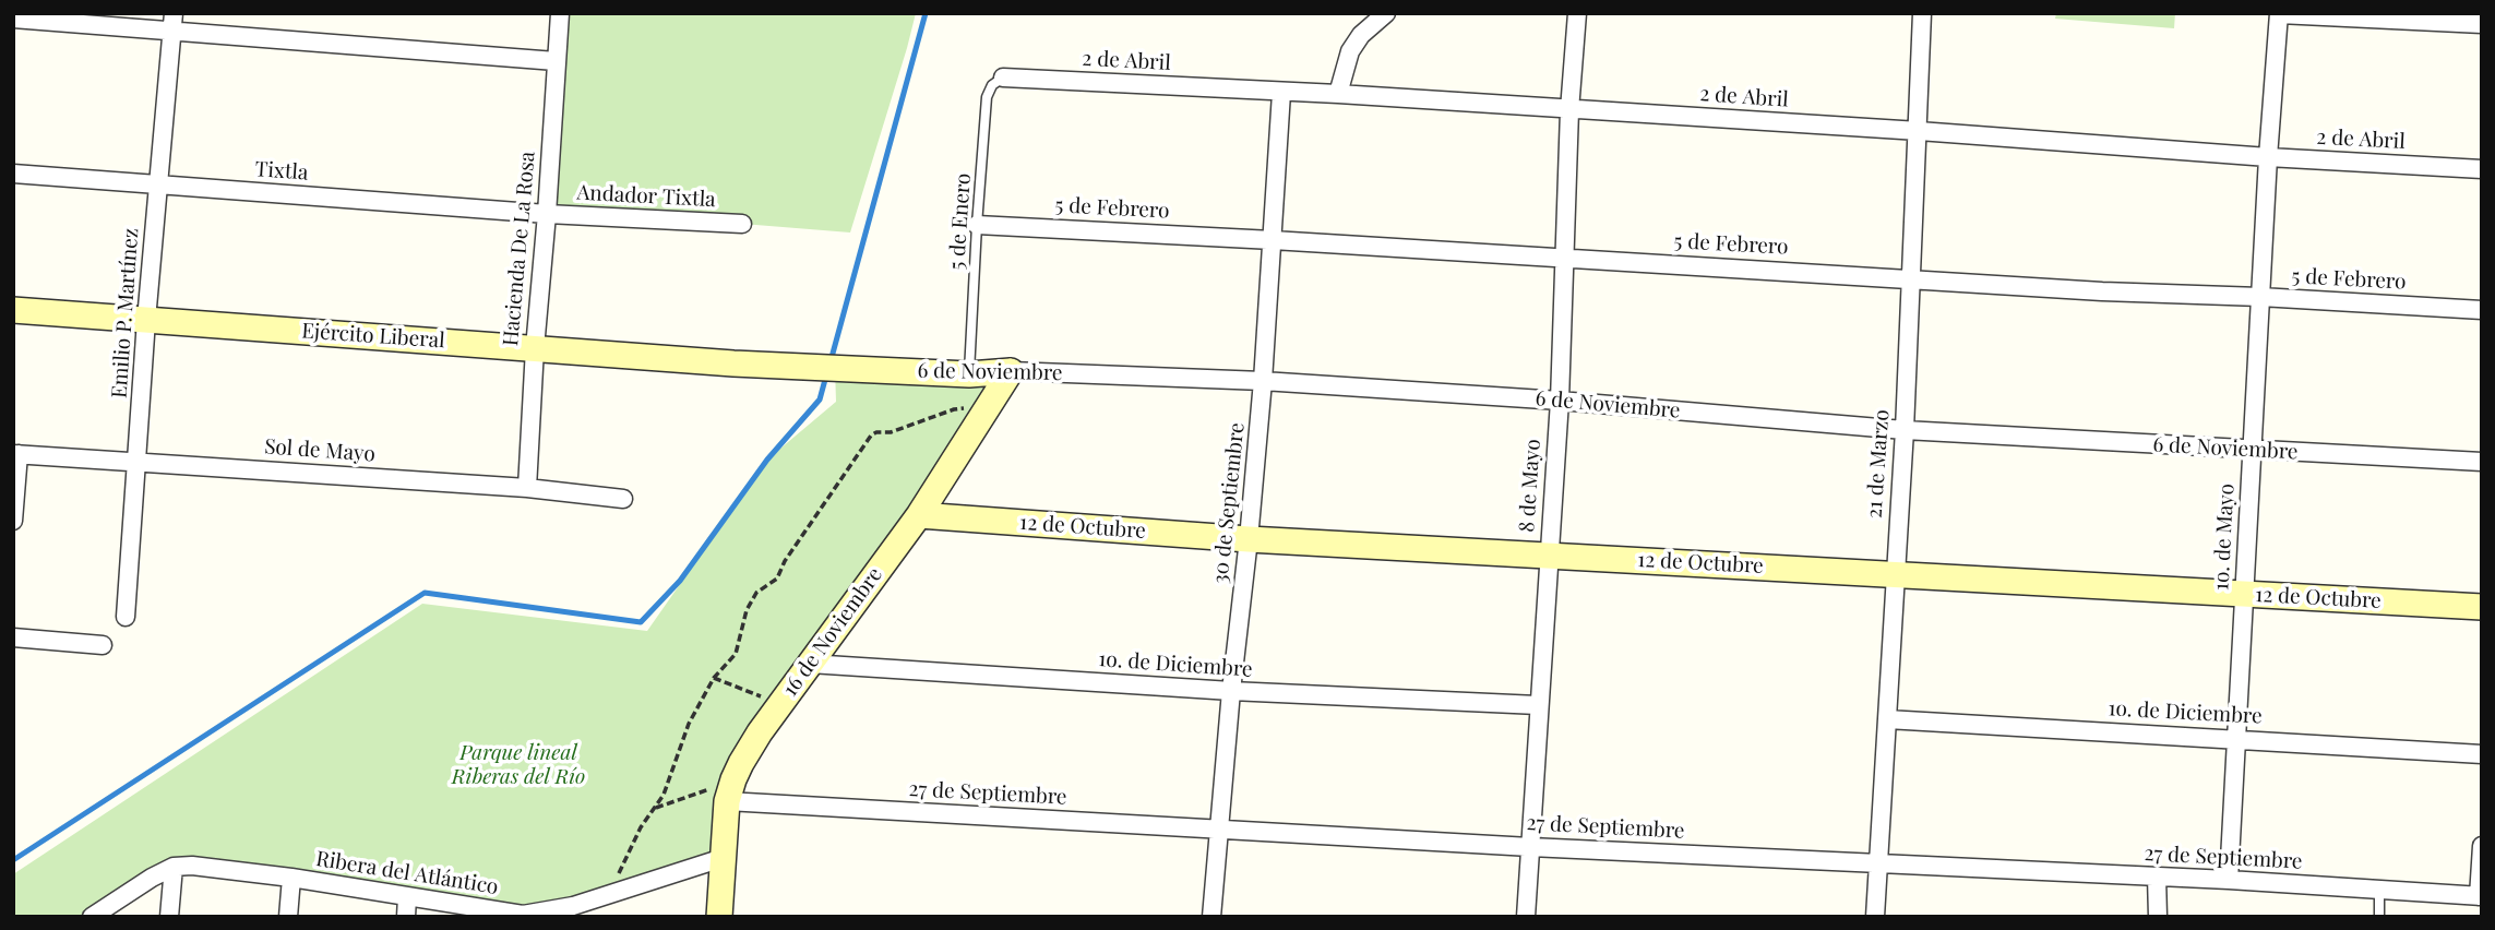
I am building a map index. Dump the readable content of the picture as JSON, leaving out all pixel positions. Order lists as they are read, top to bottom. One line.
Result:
{"streets":{"street":["2 de Abril","Tixtla","Andador Tixtla","5 de Febrero","Hacienda De La Rosa","Emilio P. Martínez","Ejército Liberal","6 de Noviembre","Sol de Mayo","21 de Marzo","8 de Mayo","30 de Septiembre","12 de Octubre","1o. de Mayo","16 de Noviembre","1o. de Diciembre","27 de Septiembre","Ribera del Atlántico"],"lane":["5 de Enero"]},"crossings":[["2 de Abril","5 de Enero"],["2 de Abril","21 de Marzo"],["2 de Abril","8 de Mayo"],["2 de Abril","30 de Septiembre"],["2 de Abril","1o. de Mayo"],["Tixtla","Andador Tixtla"],["Tixtla","Hacienda De La Rosa"],["Tixtla","Emilio P. Martínez"],["Andador Tixtla","Hacienda De La Rosa"],["5 de Febrero","5 de Enero"],["5 de Febrero","21 de Marzo"],["5 de Febrero","8 de Mayo"],["5 de Febrero","30 de Septiembre"],["5 de Febrero","1o. de Mayo"],["5 de Enero","6 de Noviembre"],["Hacienda De La Rosa","Ejército Liberal"],["Hacienda De La Rosa","Sol de Mayo"],["Emilio P. Martínez","Ejército Liberal"],["Emilio P. Martínez","Sol de Mayo"],["Ejército Liberal","6 de Noviembre"],["6 de Noviembre","21 de Marzo"],["6 de Noviembre","8 de Mayo"],["6 de Noviembre","30 de Septiembre"],["6 de Noviembre","1o. de Mayo"],["6 de Noviembre","16 de Noviembre"],["21 de Marzo","12 de Octubre"],["21 de Marzo","1o. de Diciembre"],["21 de Marzo","27 de Septiembre"],["8 de Mayo","12 de Octubre"],["8 de Mayo","1o. de Diciembre"],["8 de Mayo","27 de Septiembre"],["30 de Septiembre","12 de Octubre"],["30 de Septiembre","1o. de Diciembre"],["30 de Septiembre","27 de Septiembre"],["12 de Octubre","1o. de Mayo"],["12 de Octubre","16 de Noviembre"],["1o. de Mayo","1o. de Diciembre"],["1o. de Mayo","27 de Septiembre"],["16 de Noviembre","1o. de Diciembre"],["16 de Noviembre","27 de Septiembre"],["16 de Noviembre","Ribera del Atlántico"]],"parks":["Parque lineal Riberas del Río"]}
